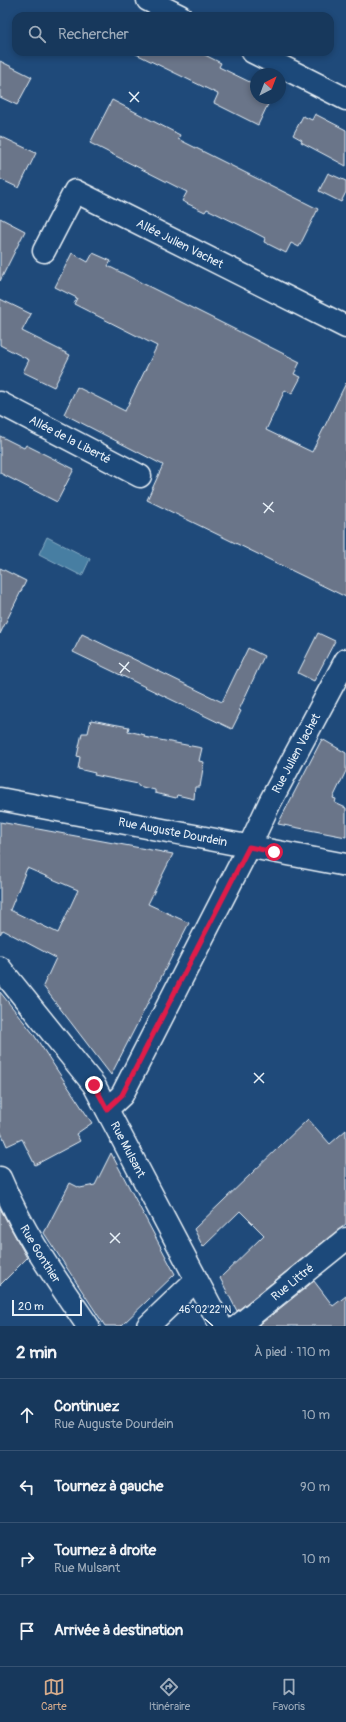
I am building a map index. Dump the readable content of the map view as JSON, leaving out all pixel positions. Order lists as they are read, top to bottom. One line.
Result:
{"streets":{"street":["Allée Julien Vachet","Allée de la Liberté","Rue Julien Vachet","Rue Auguste Dourdein","Rue Mulsant","Rue Gonthier","Rue Littré"]},"crossings":[["Rue Julien Vachet","Rue Auguste Dourdein"],["Rue Julien Vachet","Rue Mulsant"]],"scale_bar":"20 m","north":"top right","page":{"search":"Rechercher","scale":"20 m","heading":["2 min","À pied · 110 m"],"list":[["Continuez","Rue Auguste Dourdein","10 m"],["Tournez à gauche","90 m"],["Tournez à droite","Rue Mulsant","10 m"],"Arrivée à destination"],"nav":["Carte","Itinéraire","Favoris"]},"coordinates":["46°02'22\"N"]}
